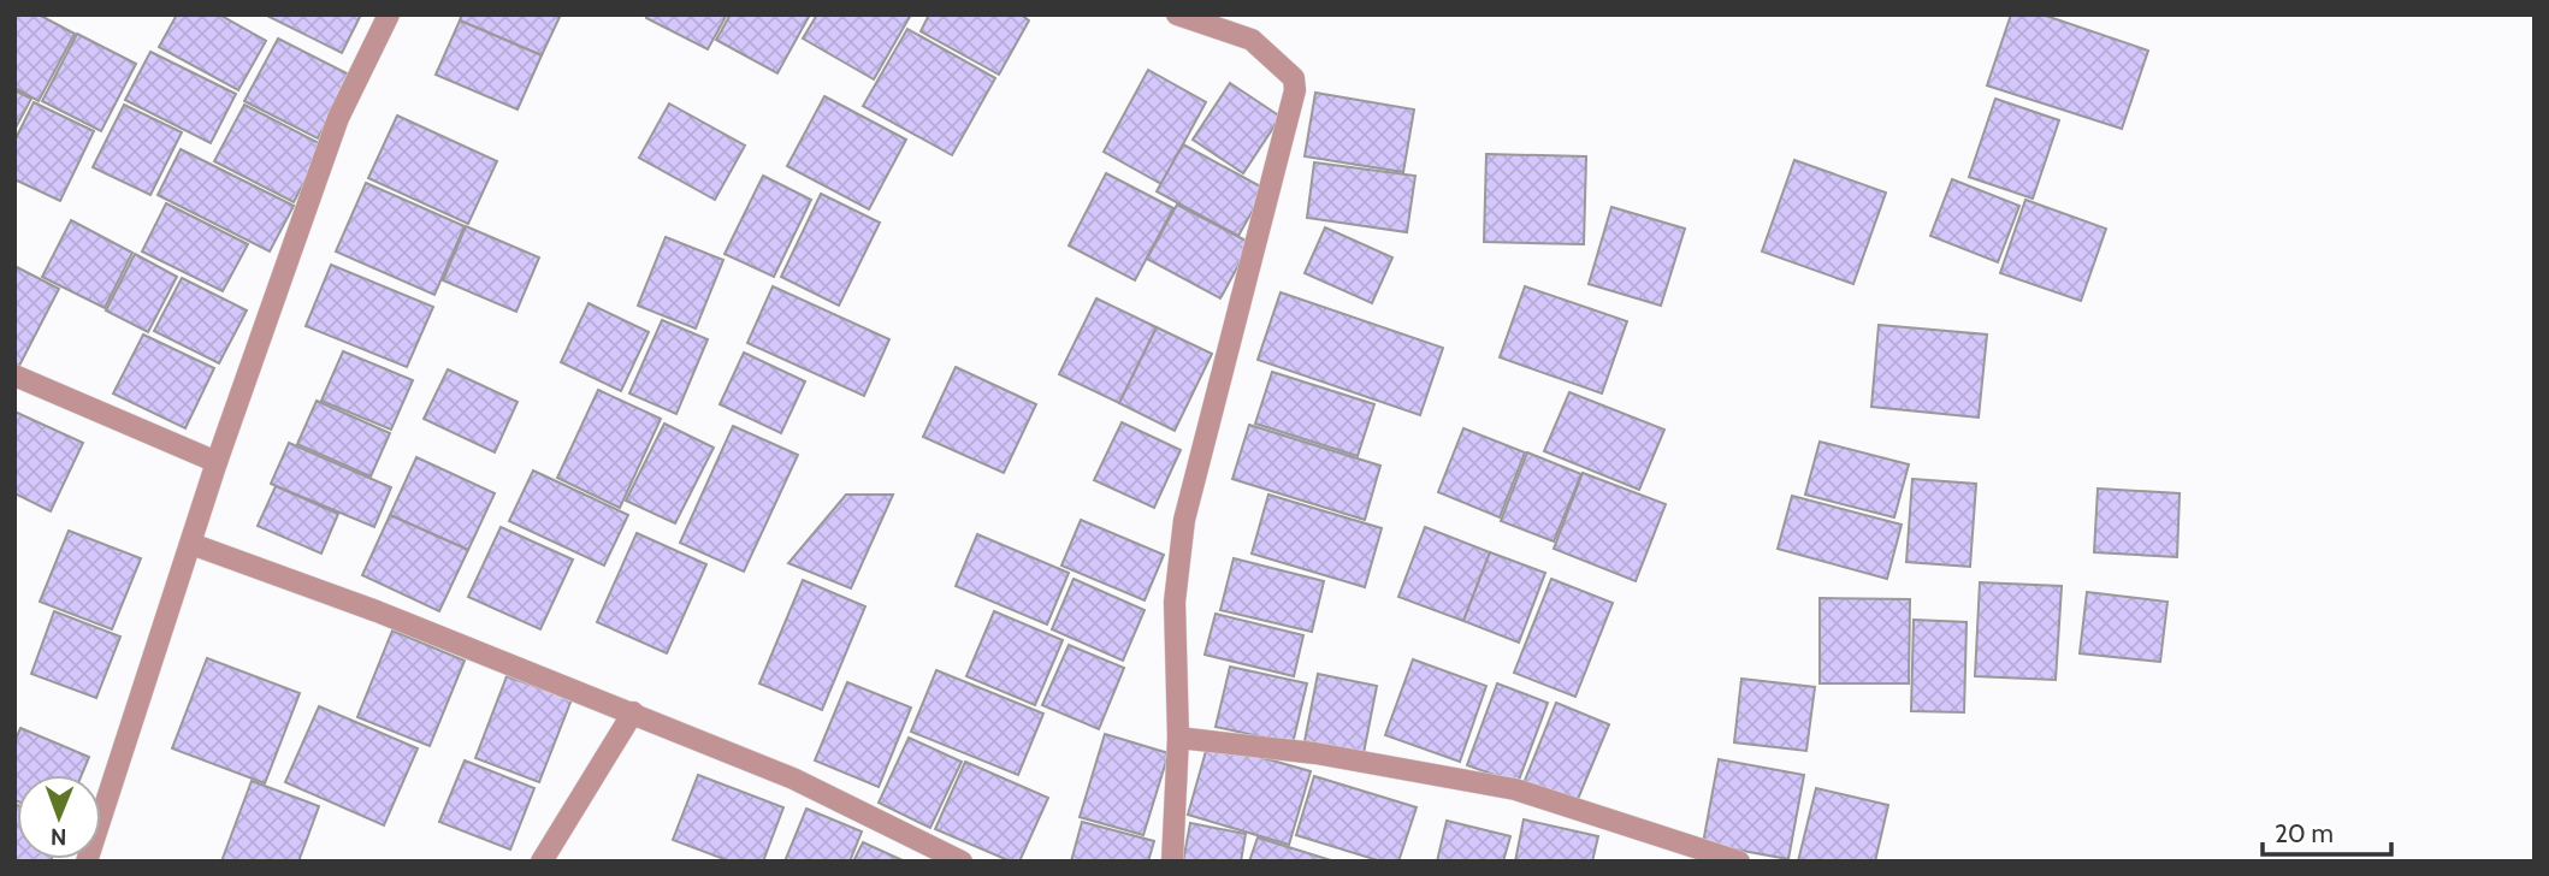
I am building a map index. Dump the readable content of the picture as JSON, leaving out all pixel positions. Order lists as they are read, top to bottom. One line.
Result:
{"scale_bar":"20 m","north":"bottom"}
